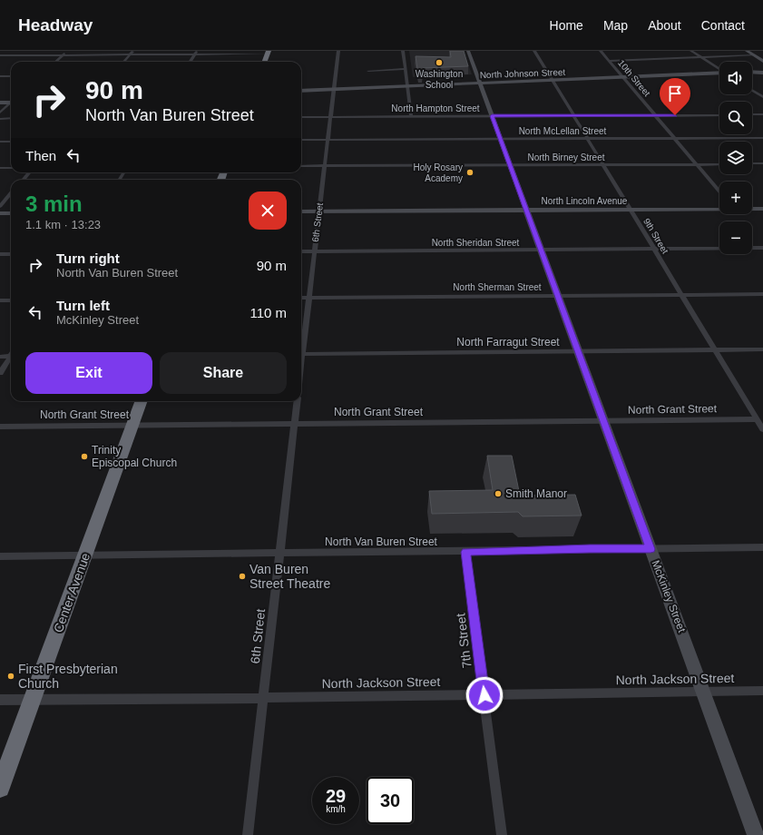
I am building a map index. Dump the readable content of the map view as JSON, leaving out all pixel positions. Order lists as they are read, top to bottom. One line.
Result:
{"streets":{"highway":["Center Avenue"],"street":["North Johnson Street","10th Street","North Hampton Street","North McLellan Street","North Birney Street","North Lincoln Avenue","6th Street","9th Street","North Sheridan Street","North Sherman Street","North Farragut Street","North Grant Street","North Van Buren Street","McKinley Street","7th Street","North Jackson Street"]},"crossings":[["North Johnson Street","10th Street"],["North Johnson Street","6th Street"],["North Johnson Street","9th Street"],["North Johnson Street","McKinley Street"],["10th Street","North Hampton Street"],["10th Street","North McLellan Street"],["10th Street","North Birney Street"],["North Hampton Street","6th Street"],["North Hampton Street","9th Street"],["North Hampton Street","McKinley Street"],["North McLellan Street","6th Street"],["North McLellan Street","9th Street"],["North McLellan Street","McKinley Street"],["North Birney Street","6th Street"],["North Birney Street","9th Street"],["North Birney Street","McKinley Street"],["North Lincoln Avenue","6th Street"],["North Lincoln Avenue","9th Street"],["North Lincoln Avenue","McKinley Street"],["6th Street","North Sheridan Street"],["6th Street","North Sherman Street"],["6th Street","North Grant Street"],["6th Street","North Van Buren Street"],["6th Street","North Jackson Street"],["9th Street","North Sheridan Street"],["9th Street","North Sherman Street"],["9th Street","North Farragut Street"],["9th Street","North Grant Street"],["North Sheridan Street","McKinley Street"],["North Sherman Street","McKinley Street"],["North Farragut Street","McKinley Street"],["North Grant Street","Center Avenue"],["North Grant Street","McKinley Street"],["North Van Buren Street","Center Avenue"],["North Van Buren Street","McKinley Street"],["North Van Buren Street","7th Street"],["Center Avenue","North Jackson Street"],["McKinley Street","North Jackson Street"],["7th Street","North Jackson Street"]],"places":["Washington School","Holy Rosary Academy","Trinity Episcopal Church","Smith Manor","Van Buren Street Theatre","First Presbyterian Church"],"page":{"header":"Headway","nav":["Home","Map","About","Contact"],"map_buttons":["+","−"],"turn":["90 m","North Van Buren Street"],"then":"Then","heading":["3 min","1.1 km · 13:23"],"list":[{"name":"Turn right","note":"North Van Buren Street","value":"90 m"},{"name":"Turn left","note":"McKinley Street","value":"110 m"}],"buttons":["Exit","Share"],"speed":"29 km/h","limit":"30"}}
